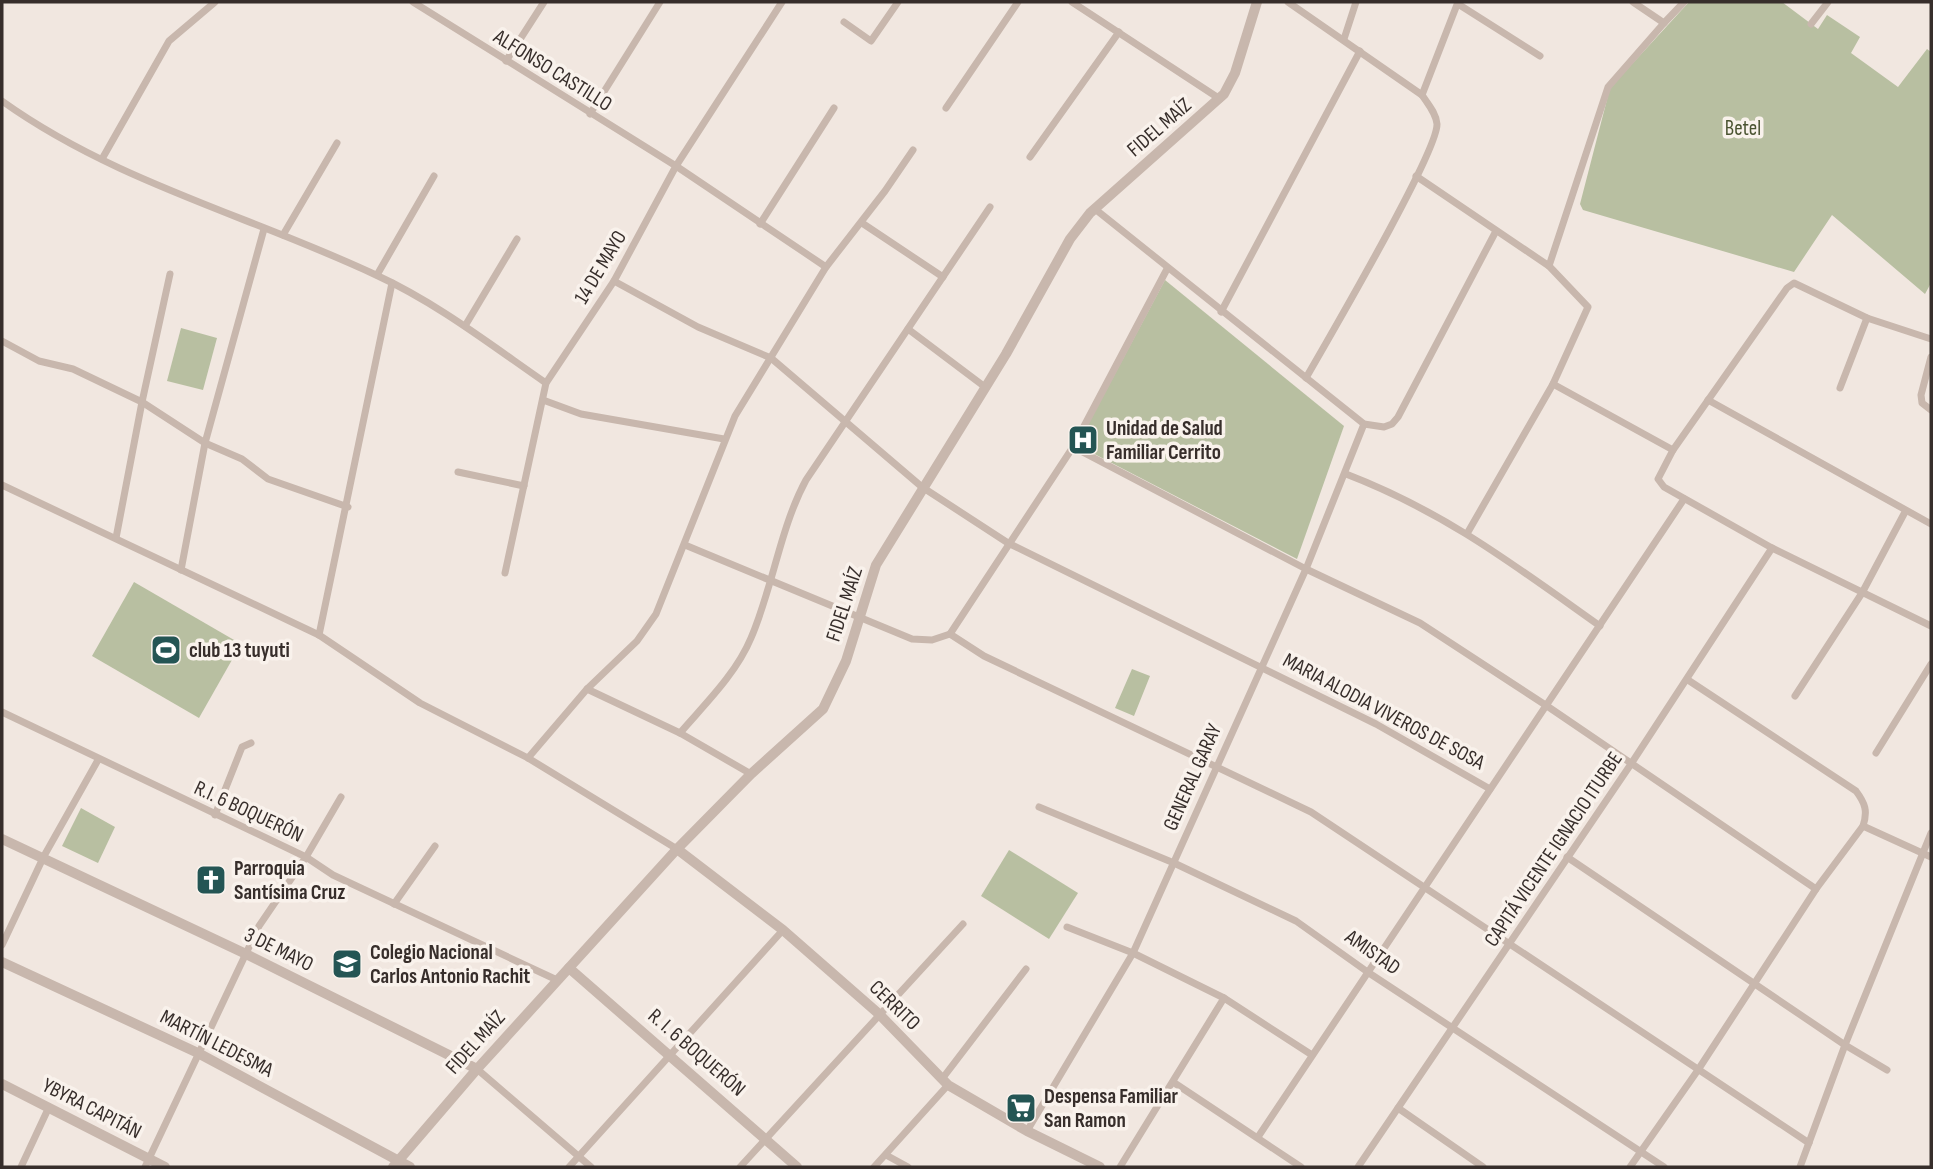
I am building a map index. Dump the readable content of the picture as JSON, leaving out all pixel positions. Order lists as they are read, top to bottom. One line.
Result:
{"streets":{"street":["ALFONSO CASTILLO","FIDEL MAÍZ","14 DE MAYO","MARIA ALODIA VIVEROS DE SOSA","GENERAL GARAY","R.I. 6 BOQUERÓN","CAPITÁ VICENTE IGNACIO ITURBE","3 DE MAYO","AMISTAD","CERRITO","MARTÍN LEDESMA","R. I. 6 BOQUERÓN","YBYRA CAPITÁN"]},"crossings":[["ALFONSO CASTILLO","14 DE MAYO"],["FIDEL MAÍZ","MARIA ALODIA VIVEROS DE SOSA"],["FIDEL MAÍZ","R.I. 6 BOQUERÓN"],["FIDEL MAÍZ","3 DE MAYO"],["FIDEL MAÍZ","CERRITO"],["FIDEL MAÍZ","MARTÍN LEDESMA"],["FIDEL MAÍZ","R. I. 6 BOQUERÓN"],["14 DE MAYO","MARIA ALODIA VIVEROS DE SOSA"],["MARIA ALODIA VIVEROS DE SOSA","GENERAL GARAY"],["GENERAL GARAY","AMISTAD"],["GENERAL GARAY","CERRITO"],["CAPITÁ VICENTE IGNACIO ITURBE","AMISTAD"]],"parks":["Betel"],"places":{"hospital":["Unidad de Salud Familiar Cerrito"],"sports":["club 13 tuyuti"],"church":["Parroquia Santísima Cruz"],"school or university":["Colegio Nacional Carlos Antonio Rachit"],"supermarket":["Despensa Familiar San Ramon"]}}
